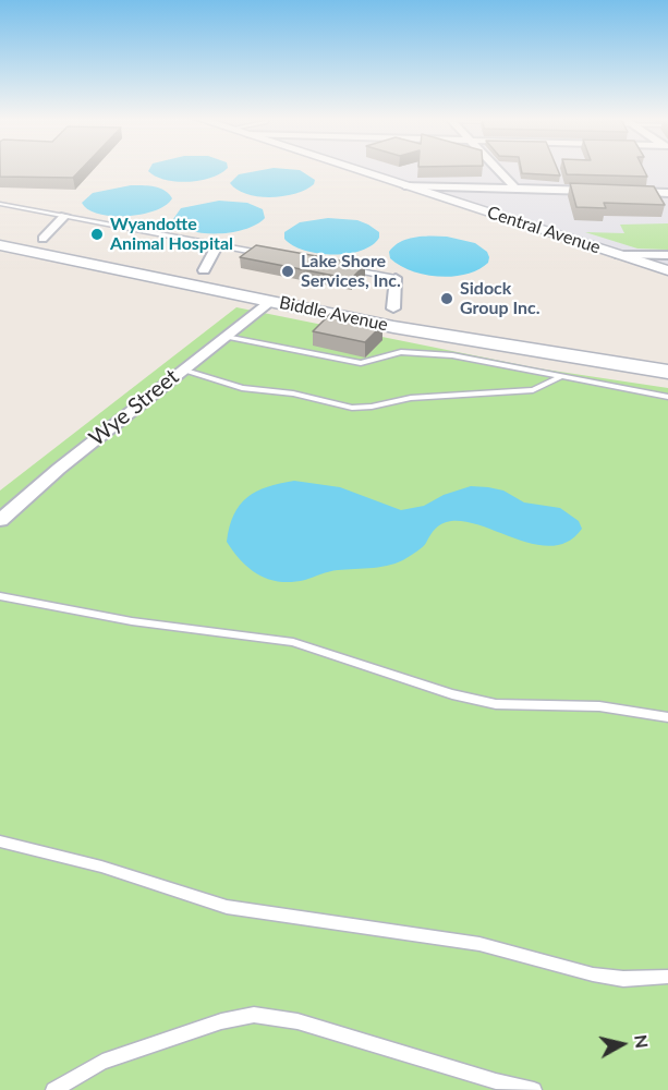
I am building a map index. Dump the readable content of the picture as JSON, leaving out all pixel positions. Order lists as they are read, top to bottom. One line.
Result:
{"streets":{"main road":["Biddle Avenue"],"street":["Central Avenue","Wye Street"]},"crossings":[["Biddle Avenue","Wye Street"]],"places":["Wyandotte Animal Hospital","Lake Shore Services, Inc.","Sidock Group Inc."],"north":"right"}
